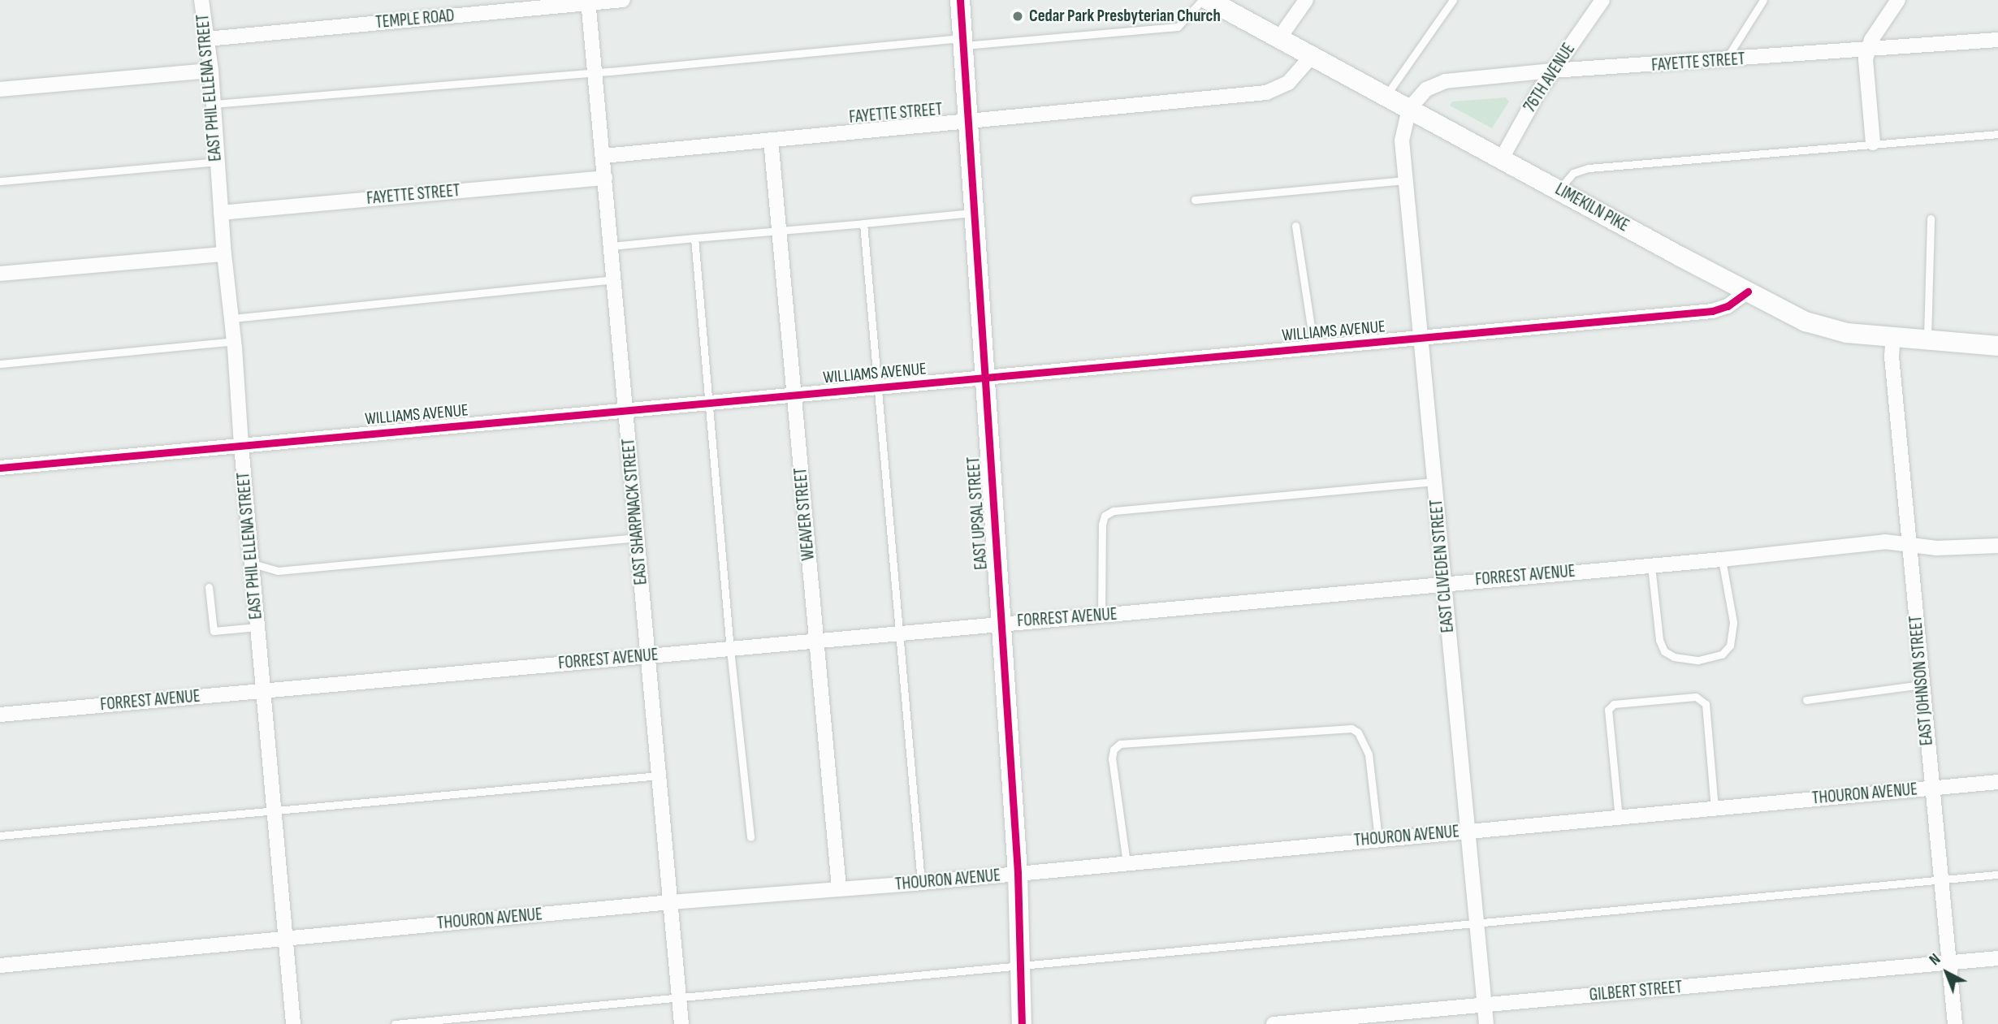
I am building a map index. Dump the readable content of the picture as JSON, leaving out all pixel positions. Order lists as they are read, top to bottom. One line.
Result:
{"streets":{"street":["TEMPLE ROAD","FAYETTE STREET","76TH AVENUE","EAST PHIL ELLENA STREET","LIMEKILN PIKE","WILLIAMS AVENUE","EAST SHARPNACK STREET","EAST UPSAL STREET","WEAVER STREET","EAST CLIVEDEN STREET","FORREST AVENUE","EAST JOHNSON STREET","THOURON AVENUE","GILBERT STREET"]},"crossings":[["TEMPLE ROAD","EAST PHIL ELLENA STREET"],["TEMPLE ROAD","EAST SHARPNACK STREET"],["FAYETTE STREET","76TH AVENUE"],["FAYETTE STREET","EAST PHIL ELLENA STREET"],["FAYETTE STREET","LIMEKILN PIKE"],["FAYETTE STREET","EAST SHARPNACK STREET"],["FAYETTE STREET","EAST UPSAL STREET"],["FAYETTE STREET","WEAVER STREET"],["FAYETTE STREET","EAST CLIVEDEN STREET"],["76TH AVENUE","LIMEKILN PIKE"],["EAST PHIL ELLENA STREET","WILLIAMS AVENUE"],["EAST PHIL ELLENA STREET","FORREST AVENUE"],["EAST PHIL ELLENA STREET","THOURON AVENUE"],["LIMEKILN PIKE","WILLIAMS AVENUE"],["LIMEKILN PIKE","EAST CLIVEDEN STREET"],["LIMEKILN PIKE","EAST JOHNSON STREET"],["WILLIAMS AVENUE","EAST SHARPNACK STREET"],["WILLIAMS AVENUE","EAST UPSAL STREET"],["WILLIAMS AVENUE","WEAVER STREET"],["WILLIAMS AVENUE","EAST CLIVEDEN STREET"],["EAST SHARPNACK STREET","FORREST AVENUE"],["EAST SHARPNACK STREET","THOURON AVENUE"],["EAST UPSAL STREET","FORREST AVENUE"],["EAST UPSAL STREET","THOURON AVENUE"],["WEAVER STREET","FORREST AVENUE"],["WEAVER STREET","THOURON AVENUE"],["EAST CLIVEDEN STREET","FORREST AVENUE"],["EAST CLIVEDEN STREET","THOURON AVENUE"],["EAST CLIVEDEN STREET","GILBERT STREET"],["FORREST AVENUE","EAST JOHNSON STREET"],["EAST JOHNSON STREET","THOURON AVENUE"],["EAST JOHNSON STREET","GILBERT STREET"]],"places":["Cedar Park Presbyterian Church"],"north":"top left"}
